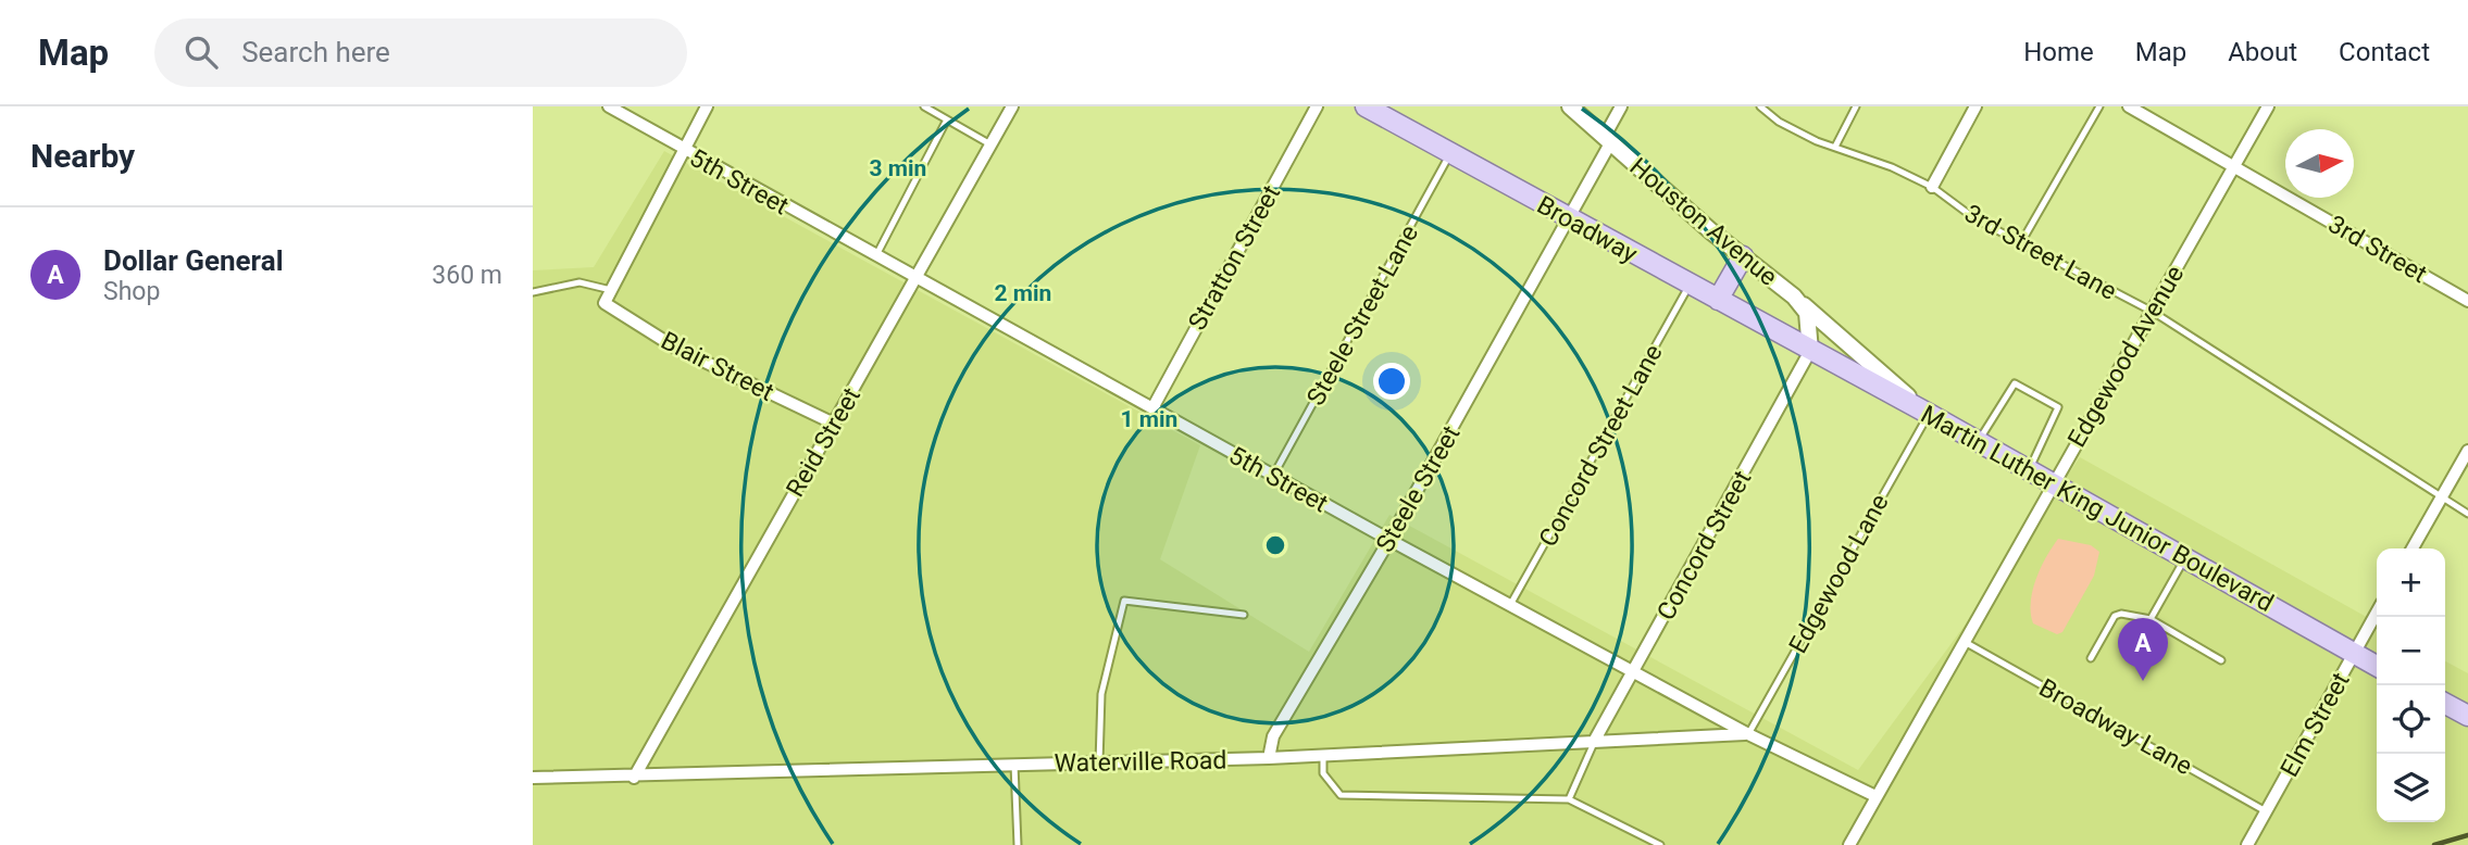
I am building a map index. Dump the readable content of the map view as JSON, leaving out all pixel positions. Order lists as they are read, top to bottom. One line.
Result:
{"streets":{"main road":["Broadway","Martin Luther King Junior Boulevard"],"street":["5th Street","Houston Avenue","3rd Street","Stratton Street","Edgewood Avenue","Blair Street","Reid Street","Steele Street","Concord Street","Elm Street","Waterville Road"],"lane":["3rd Street Lane","Steele Street Lane","Concord Street Lane","Edgewood Lane","Broadway Lane"]},"crossings":[["5th Street","Stratton Street"],["5th Street","Steele Street Lane"],["5th Street","Edgewood Avenue"],["5th Street","Reid Street"],["5th Street","Concord Street Lane"],["5th Street","Steele Street"],["5th Street","Concord Street"],["5th Street","Edgewood Lane"],["5th Street","Waterville Road"],["Houston Avenue","Broadway"],["Houston Avenue","Steele Street"],["Houston Avenue","Martin Luther King Junior Boulevard"],["Houston Avenue","Concord Street"],["Broadway","Steele Street Lane"],["Broadway","Concord Street Lane"],["Broadway","Steele Street"],["Broadway","Martin Luther King Junior Boulevard"],["Broadway","Concord Street"],["3rd Street","Edgewood Avenue"],["3rd Street Lane","Edgewood Avenue"],["Edgewood Avenue","Martin Luther King Junior Boulevard"],["Edgewood Avenue","Broadway Lane"],["Blair Street","Reid Street"],["Reid Street","Waterville Road"],["Steele Street","Waterville Road"],["Martin Luther King Junior Boulevard","Concord Street"],["Martin Luther King Junior Boulevard","Edgewood Lane"],["Martin Luther King Junior Boulevard","Elm Street"],["Concord Street","Waterville Road"],["Edgewood Lane","Waterville Road"],["Elm Street","Broadway Lane"]],"north":"right","page":{"header":"Map","search":"Search here","nav":["Home","Map","About","Contact"],"heading":"Nearby","list":[{"mark":"A","name":"Dollar General","note":"Shop","value":"360 m"}],"map_buttons":["+","−"],"pins":"A"},"rings":["3 min","2 min","1 min"]}
